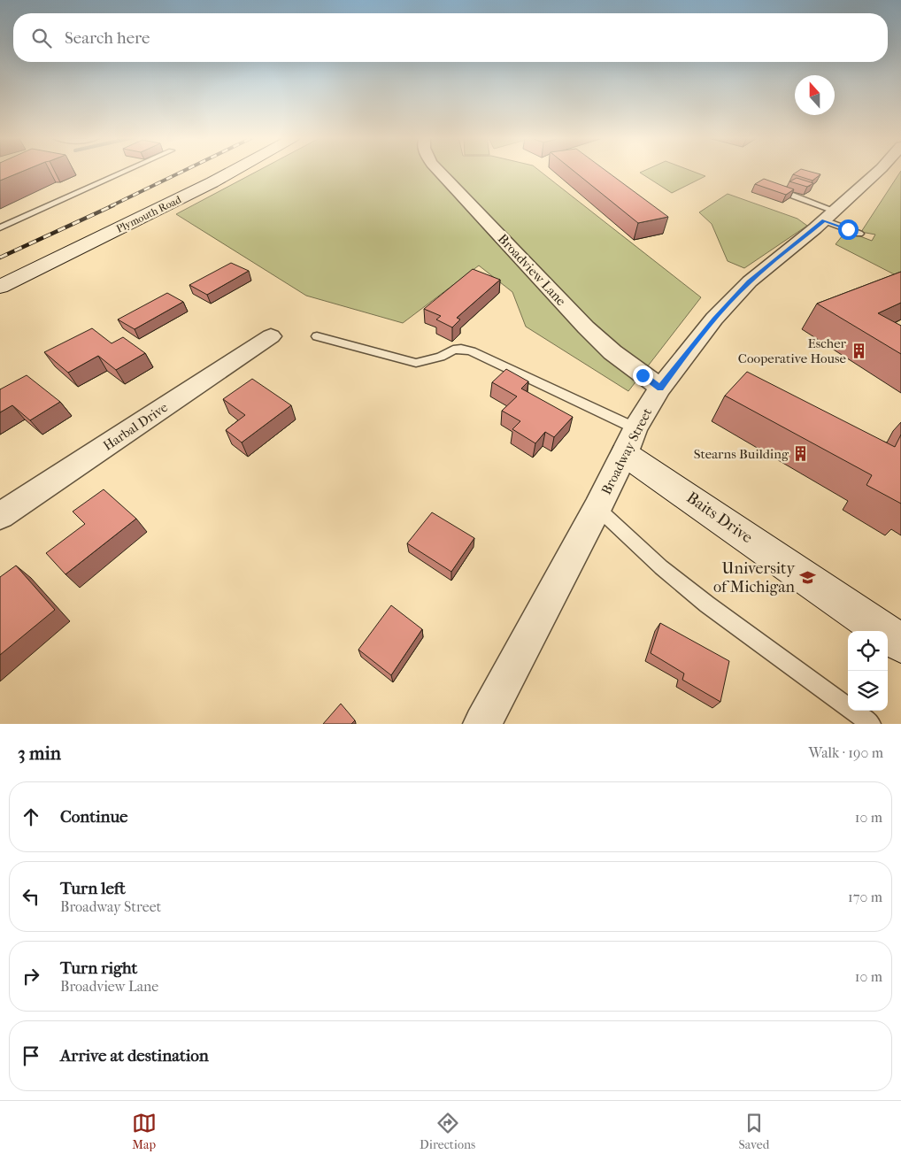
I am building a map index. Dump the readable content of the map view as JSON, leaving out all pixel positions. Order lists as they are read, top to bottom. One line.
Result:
{"streets":{"main road":["Plymouth Road","Baits Drive"],"street":["Broadview Lane","Harbal Drive","Broadway Street"]},"crossings":[["Broadview Lane","Broadway Street"],["Broadway Street","Baits Drive"]],"places":{"building":["Escher Cooperative House","Stearns Building"],"school or university":["University of Michigan"]},"north":"top","page":{"search":"Search here","heading":["3 min","Walk · 190 m"],"list":[["Continue","10 m"],["Turn left","Broadway Street","170 m"],["Turn right","Broadview Lane","10 m"],"Arrive at destination"],"nav":["Map","Directions","Saved"]}}
